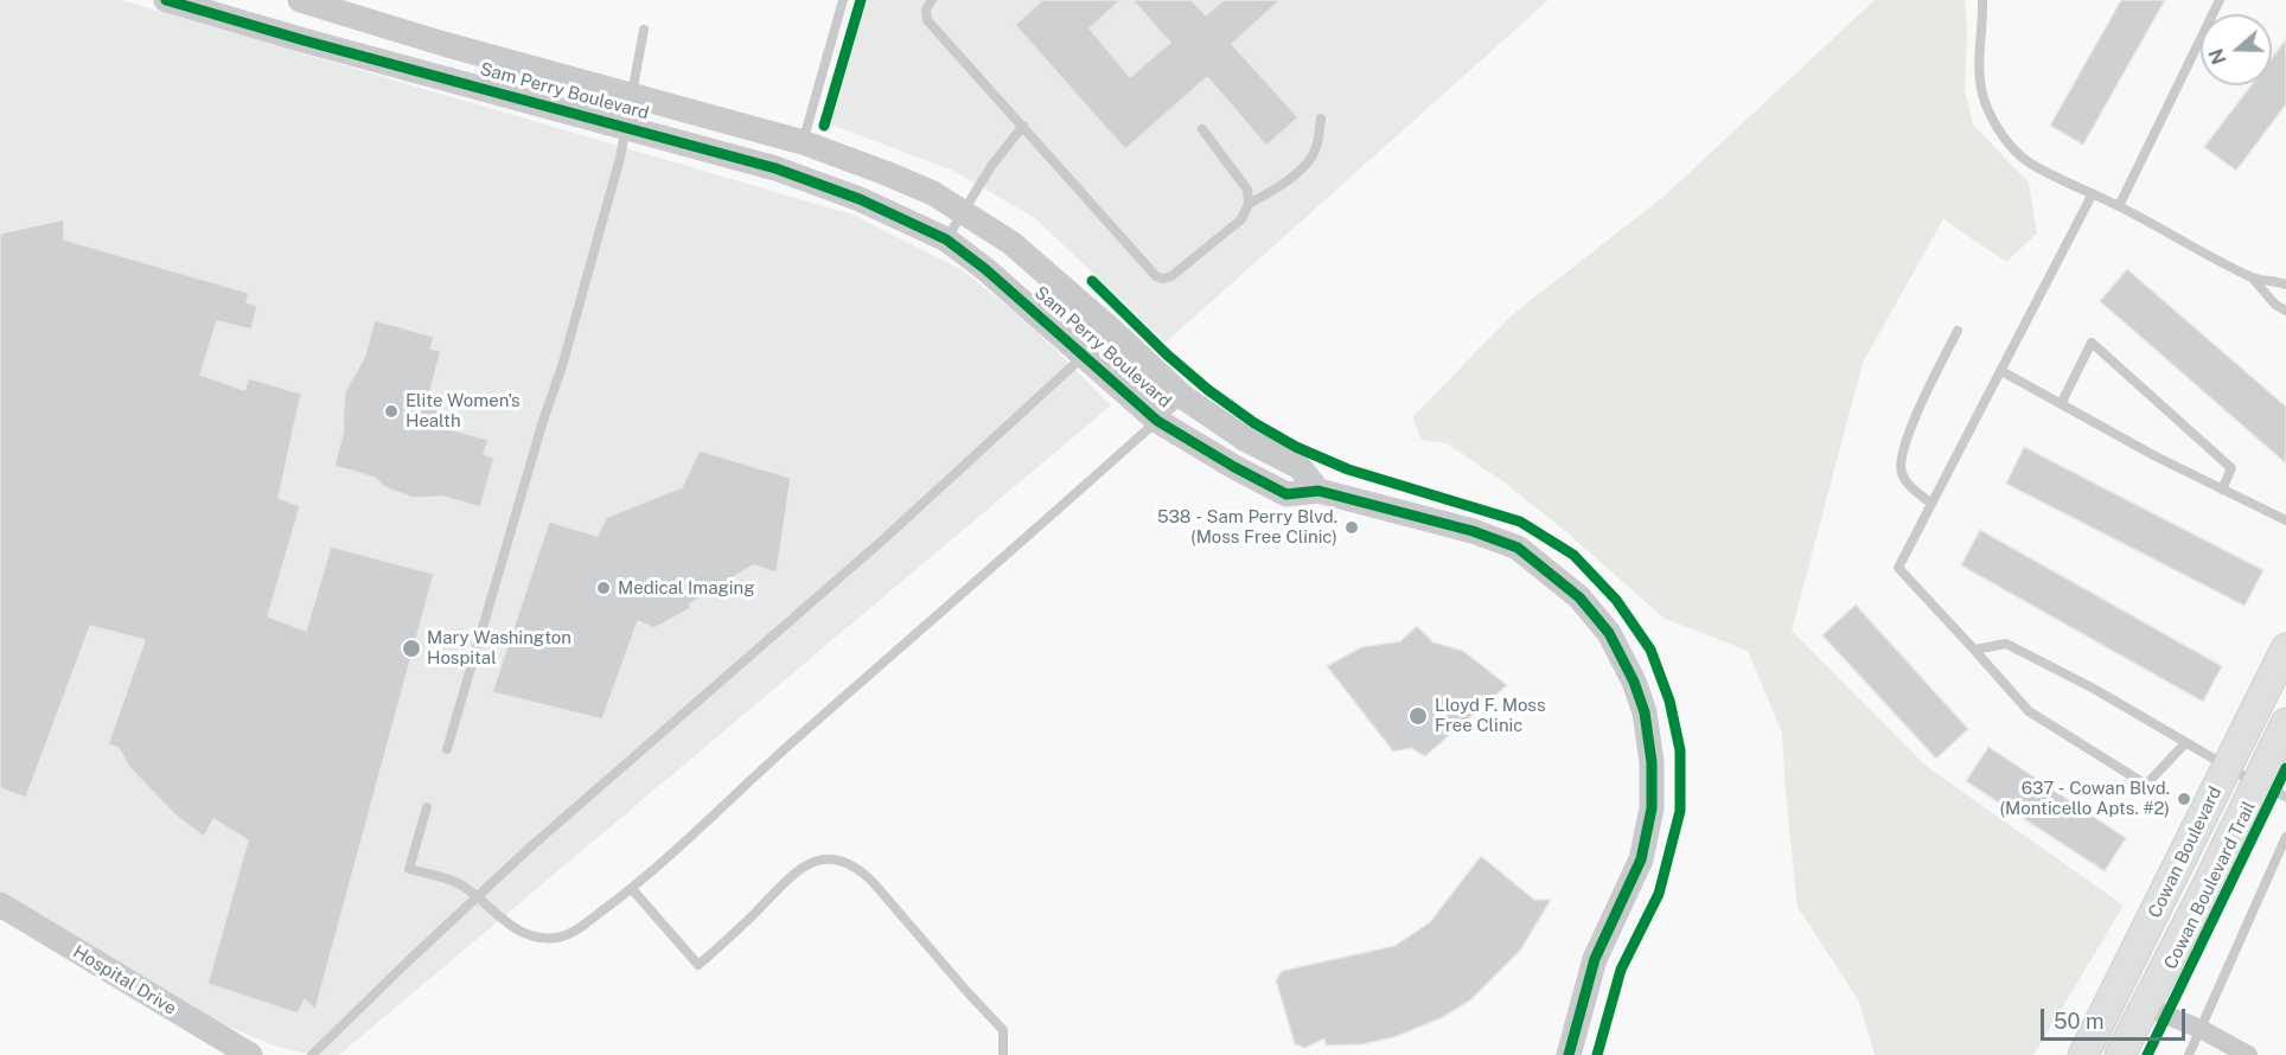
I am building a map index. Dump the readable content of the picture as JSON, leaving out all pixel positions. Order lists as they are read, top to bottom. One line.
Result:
{"streets":{"main road":["Cowan Boulevard"],"street":["Sam Perry Boulevard","Hospital Drive"],"cycle path":["Cowan Boulevard Trail"]},"places":["Elite Women's Health","538 - Sam Perry Blvd. (Moss Free Clinic)","Medical Imaging","Mary Washington Hospital","Lloyd F. Moss Free Clinic","637 - Cowan Blvd. (Monticello Apts. #2)"],"scale_bar":"50 m","north":"left"}
